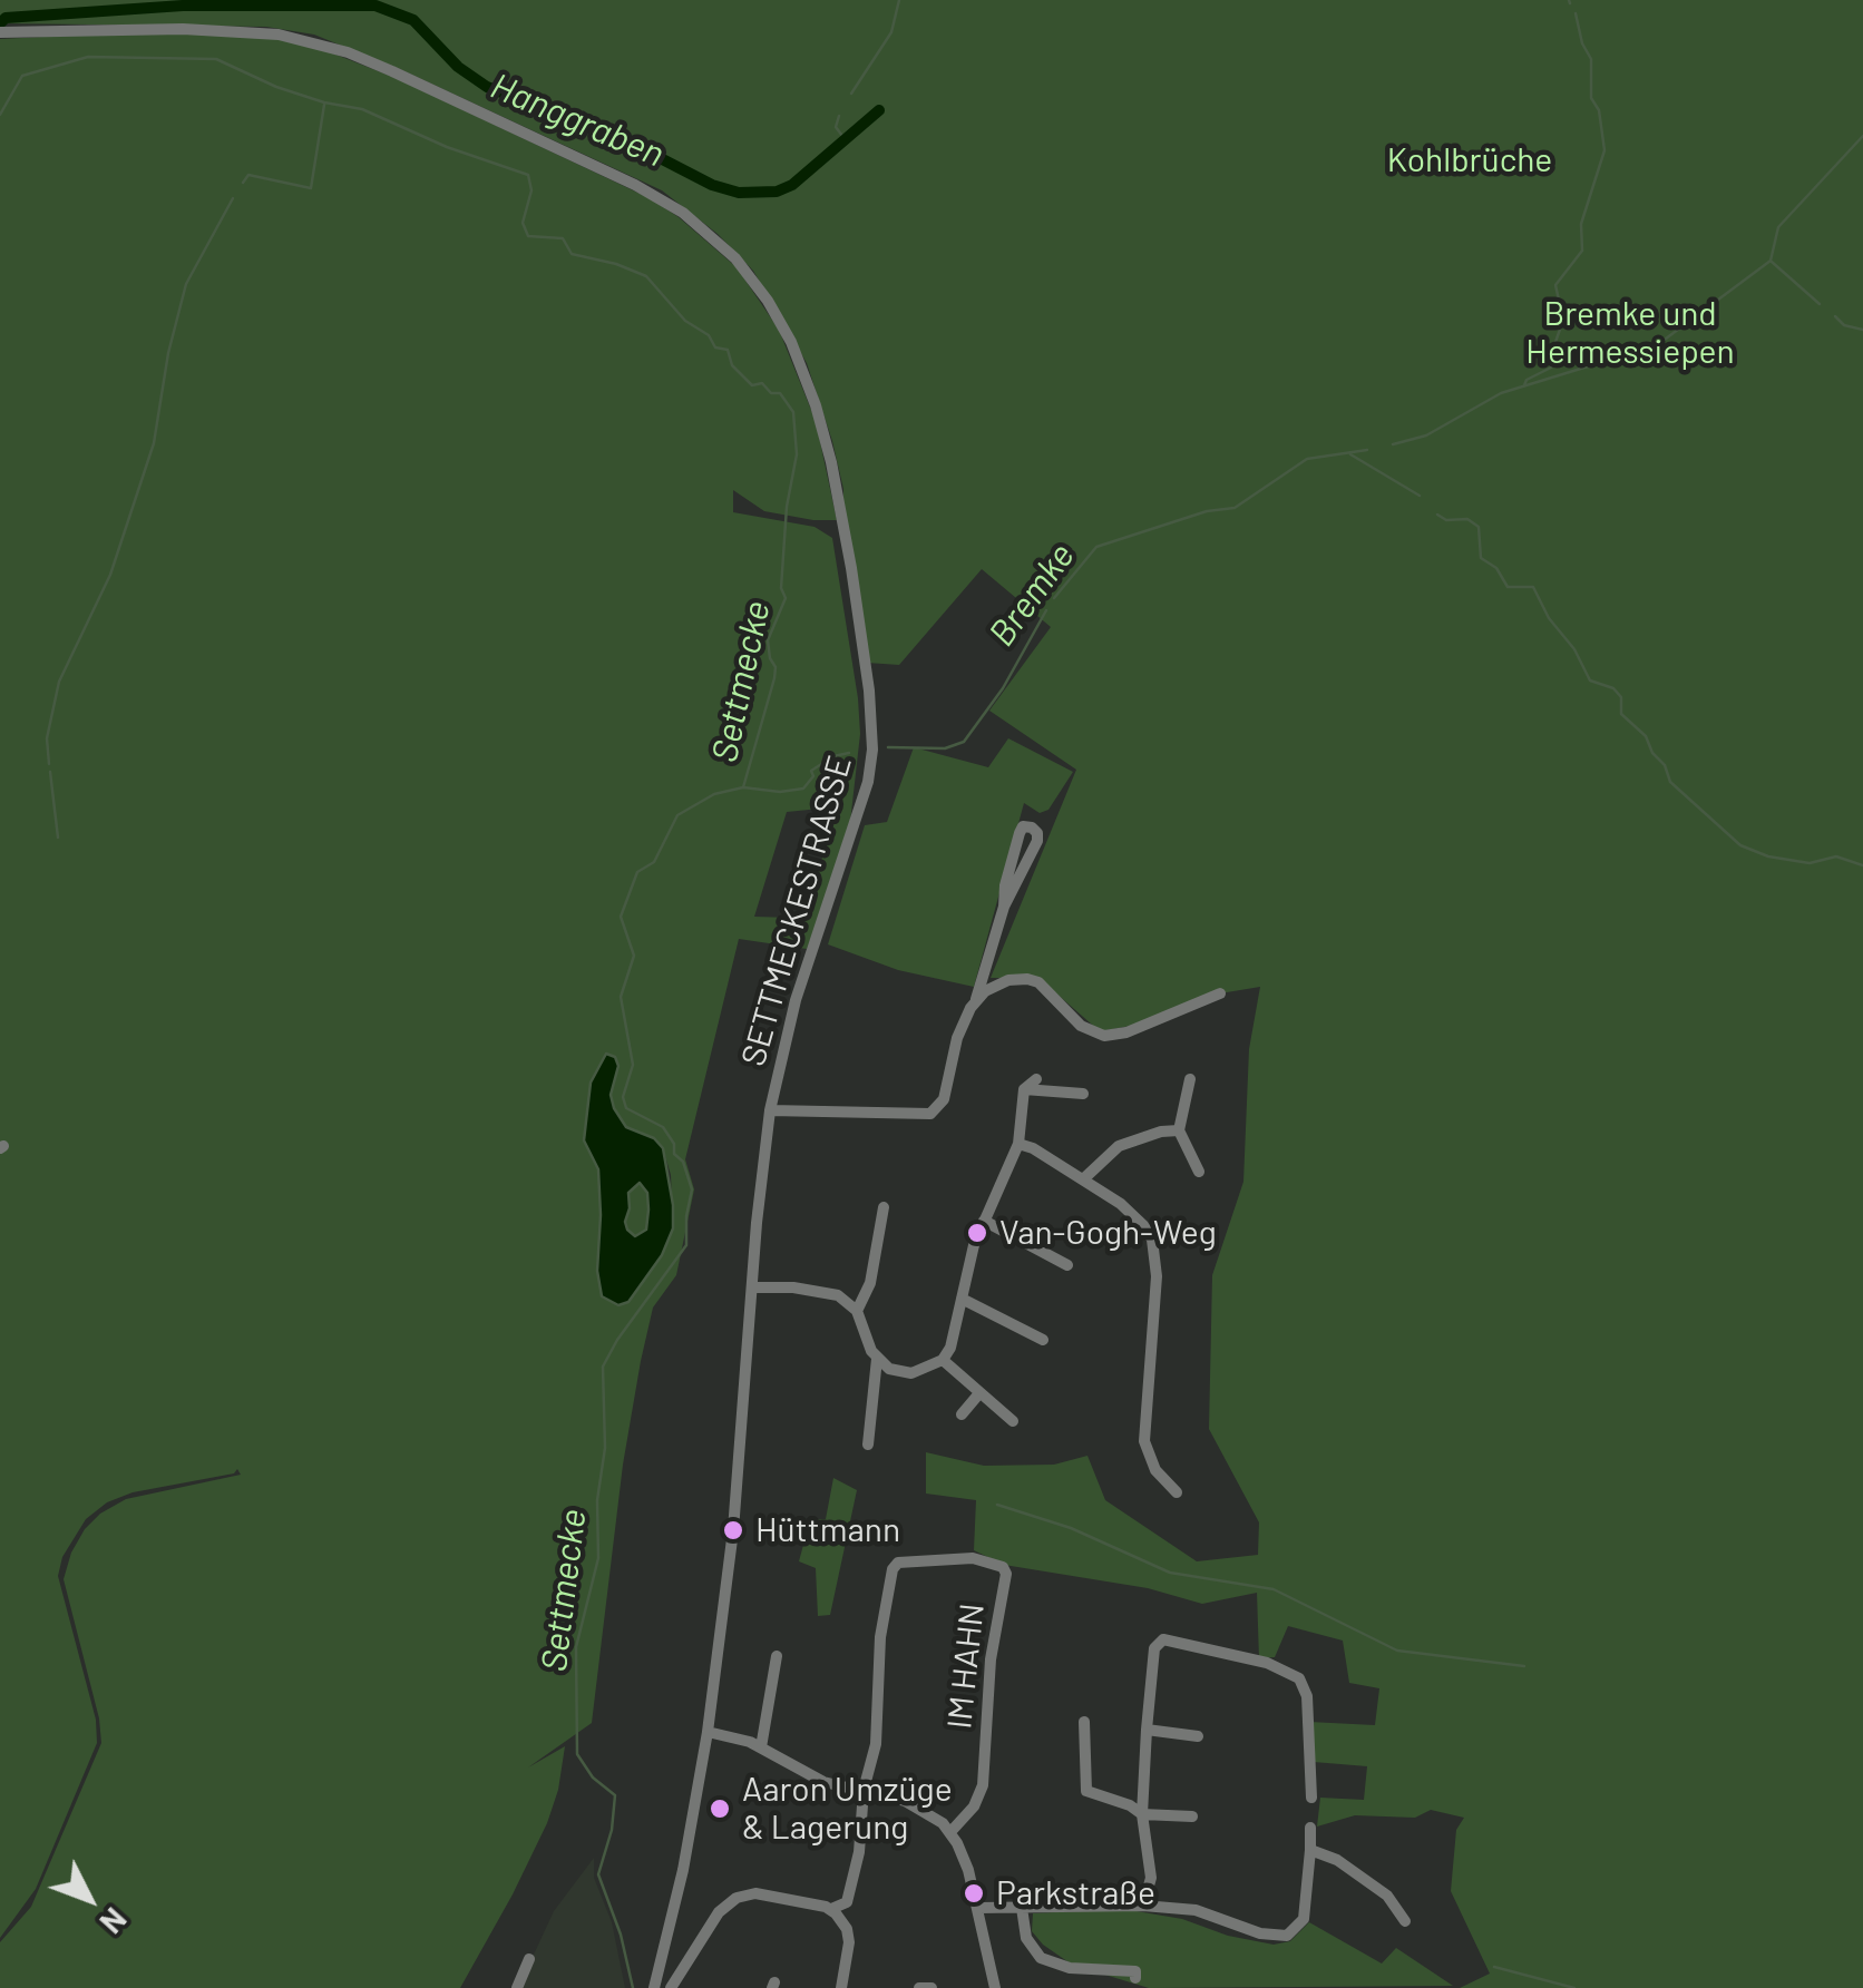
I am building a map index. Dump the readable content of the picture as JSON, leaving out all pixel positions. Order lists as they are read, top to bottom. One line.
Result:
{"streets":{"street":["SETTMECKESTRASSE","IM HAHN"]},"water":["Hanggraben","Bremke","Settmecke"],"parks":["Kohlbrüche","Bremke und Hermessiepen"],"places":["Van-Gogh-Weg","Hüttmann","Aaron Umzüge & Lagerung","Parkstraße"],"north":"bottom right"}
